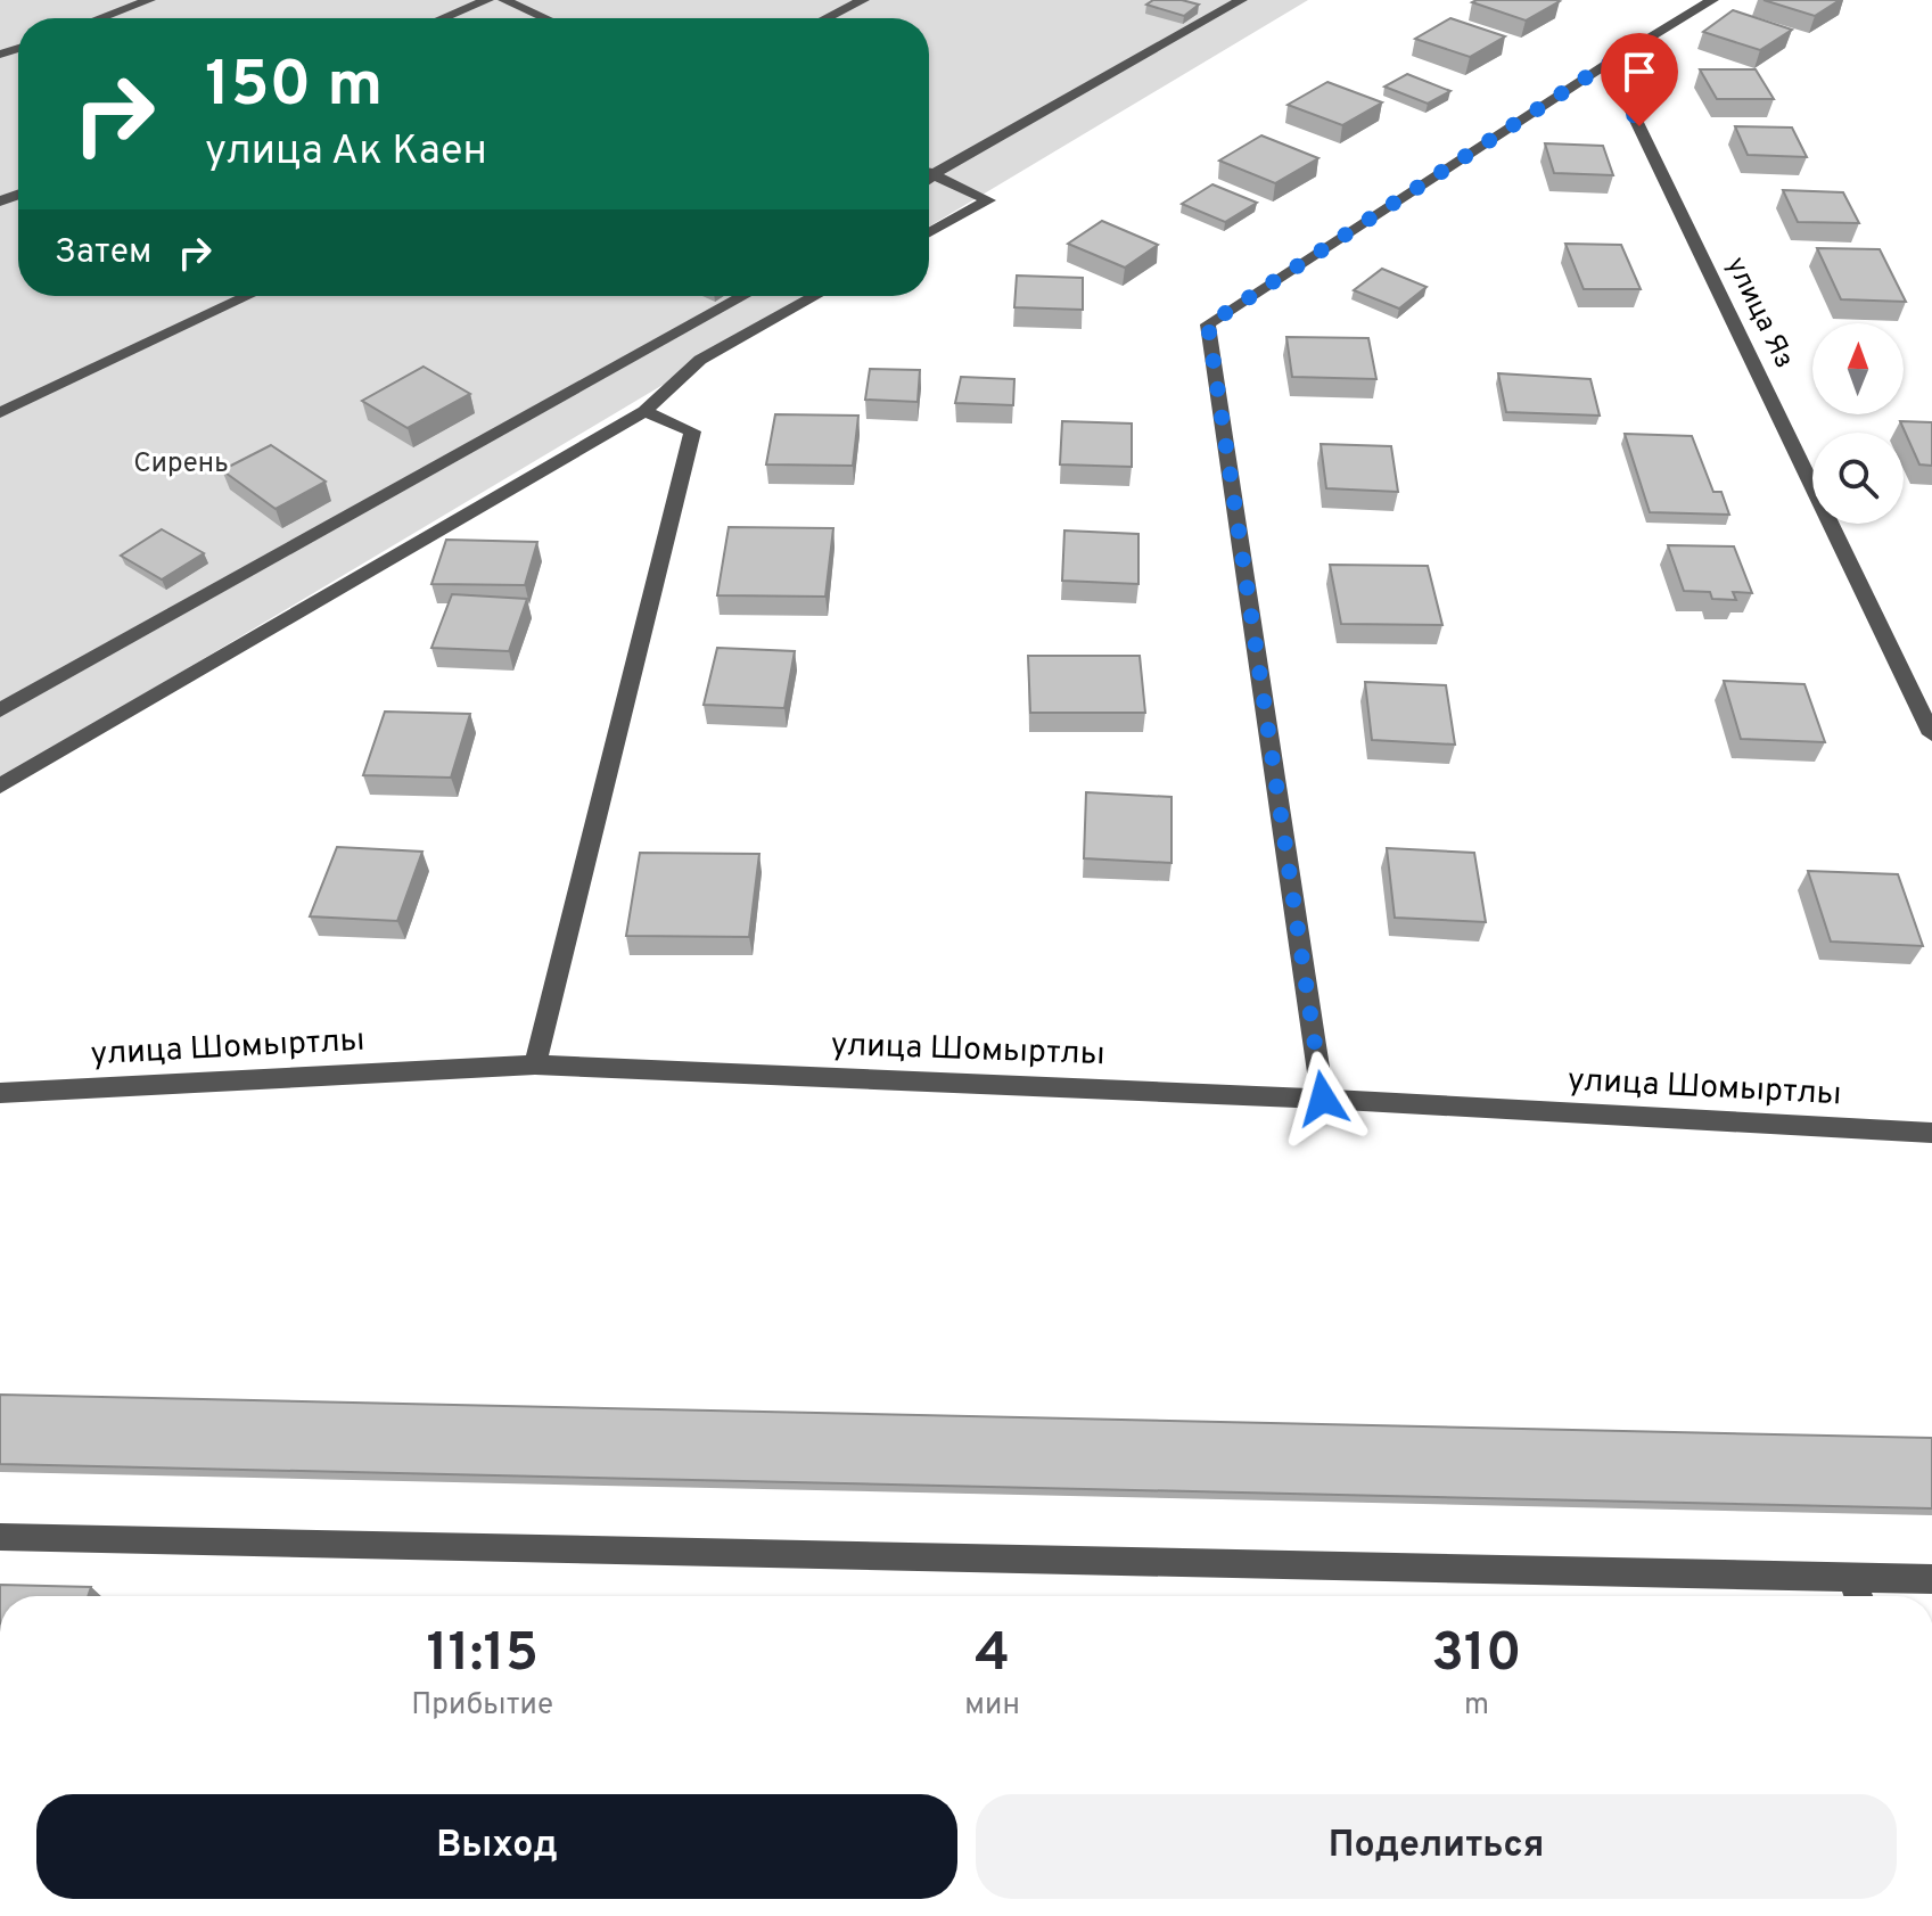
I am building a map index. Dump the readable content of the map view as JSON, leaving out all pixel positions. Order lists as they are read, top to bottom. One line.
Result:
{"streets":{"street":["улица Яз","улица Шомыртлы"]},"parks":["Сирень"],"north":"top","page":{"turn":["150 m","улица Ак Каен"],"then":"Затем","eta":["11:15","Прибытие","4","мин","310","m"],"buttons":["Выход","Поделиться"]}}
